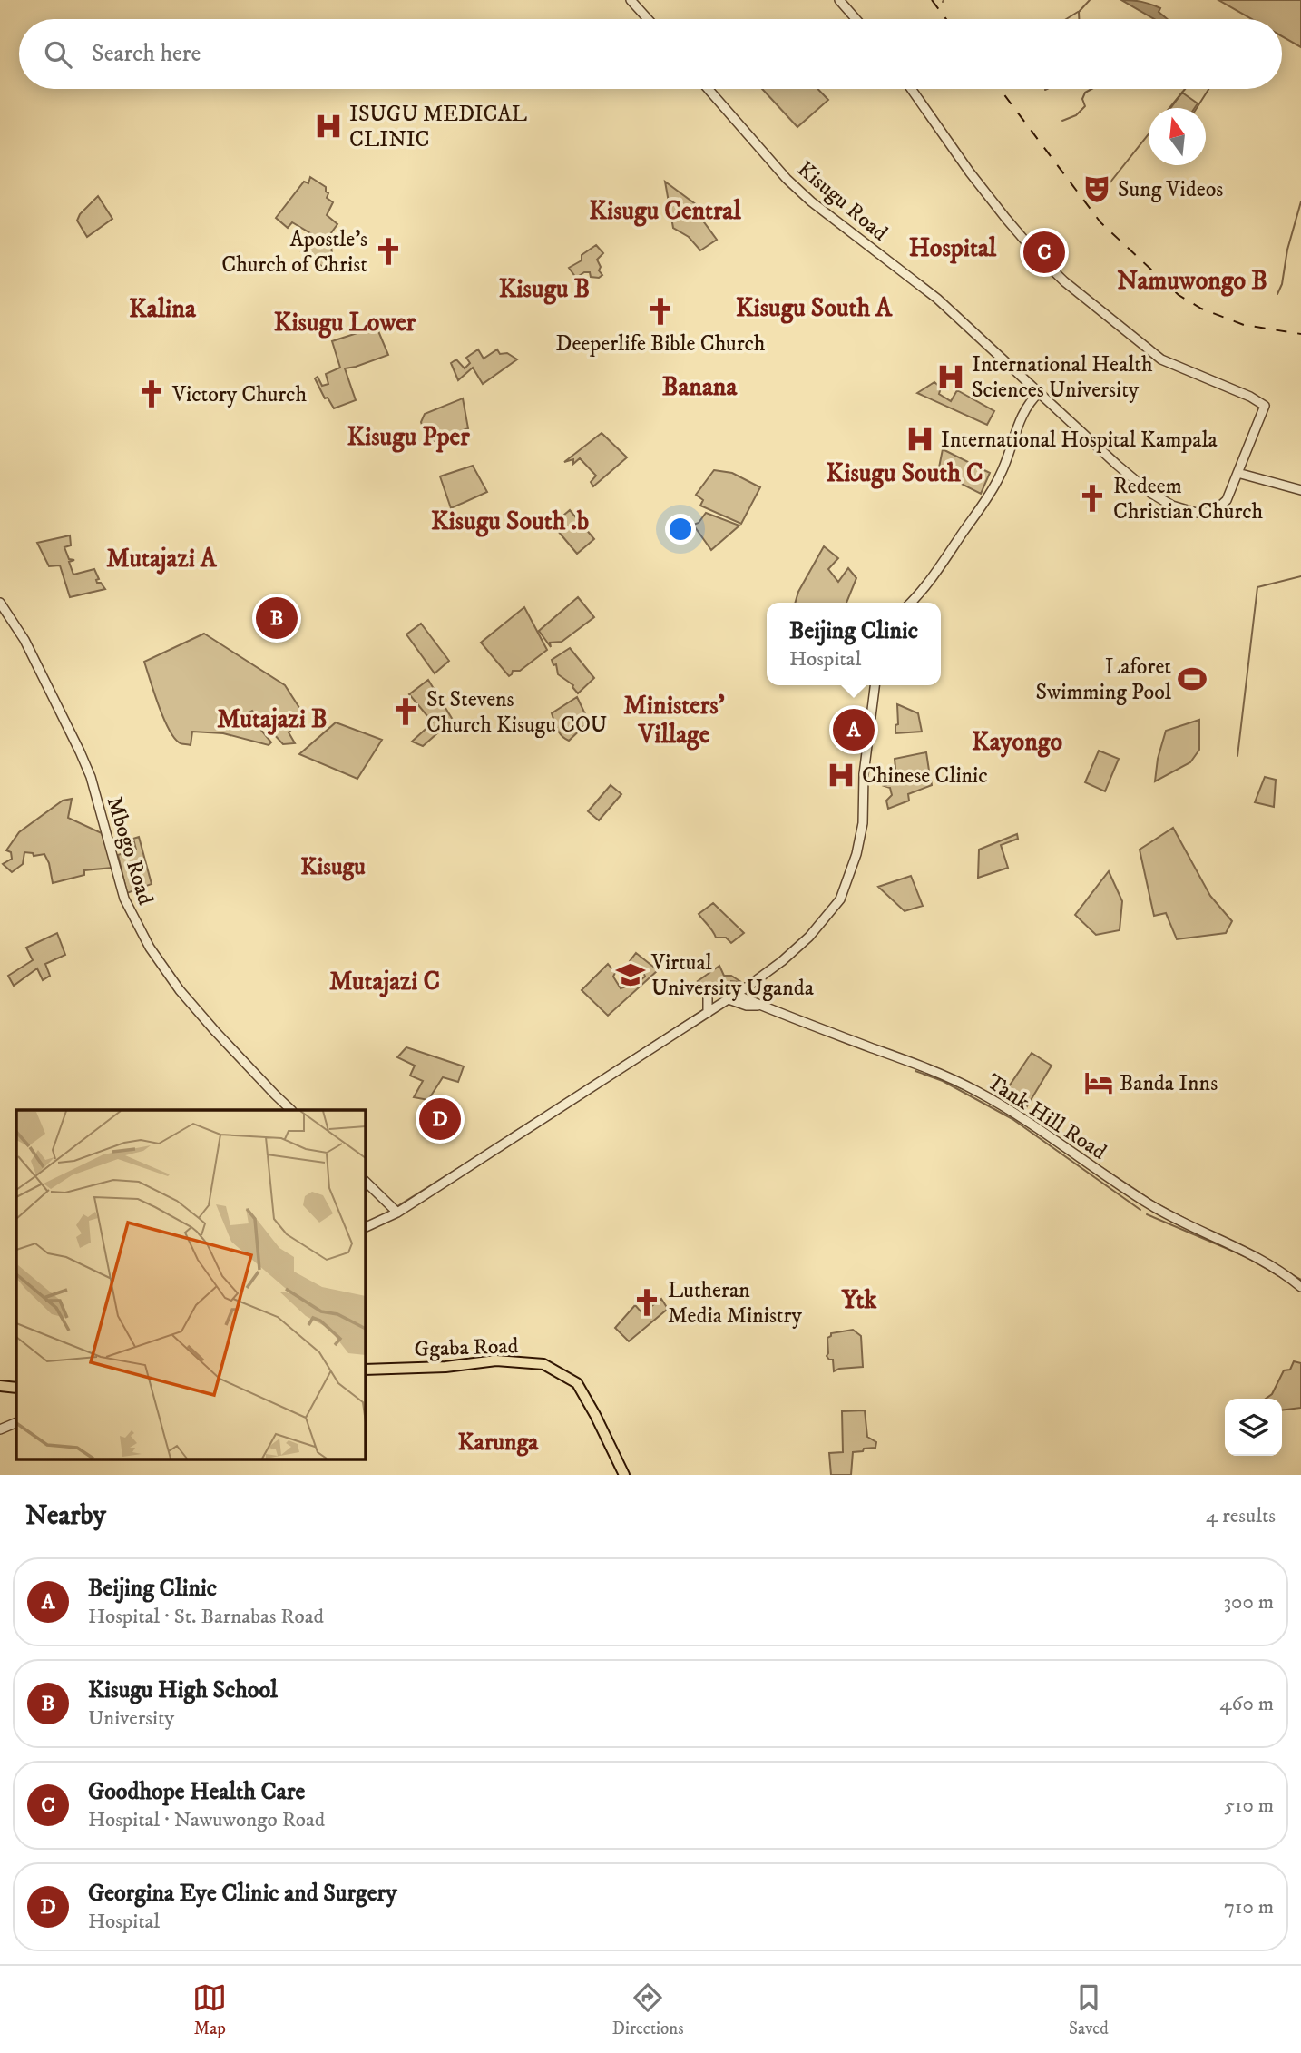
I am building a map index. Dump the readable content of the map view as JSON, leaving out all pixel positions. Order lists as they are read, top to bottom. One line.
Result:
{"streets":{"main road":["Ggaba Road"],"street":["Kisugu Road","Mbogo Road","Tank Hill Road"]},"districts":["Kisugu Central","Hospital","Namuwongo B","Kisugu B","Kisugu South A","Kalina","Kisugu Lower","Banana","Kisugu Pper","Kisugu South C","Kisugu South .b","Mutajazi A","Ministers' Village","Mutajazi B","Kayongo","Kisugu","Mutajazi C","Ytk","Karunga"],"places":{"hospital":["ISUGU MEDICAL CLINIC","International Health Sciences University","International Hospital Kampala","Chinese Clinic"],"theatre":["Sung Videos"],"church":["Apostle's Church of Christ","Deeperlife Bible Church","Victory Church","Redeem Christian Church","St Stevens Church Kisugu COU","Lutheran Media Ministry"],"sports":["Laforet Swimming Pool"],"school or university":["Virtual University Uganda"],"hotel":["Banda Inns"]},"north":"top","page":{"search":"Search here","pins":["C","B","A","D"],"popup":["Beijing Clinic","Hospital"],"heading":["Nearby","4 results"],"list":[{"mark":"A","name":"Beijing Clinic","note":"Hospital · St. Barnabas Road","value":"300 m"},{"mark":"B","name":"Kisugu High School","note":"University","value":"460 m"},{"mark":"C","name":"Goodhope Health Care","note":"Hospital · Nawuwongo Road","value":"510 m"},{"mark":"D","name":"Georgina Eye Clinic and Surgery","note":"Hospital","value":"710 m"}],"nav":["Map","Directions","Saved"]}}
